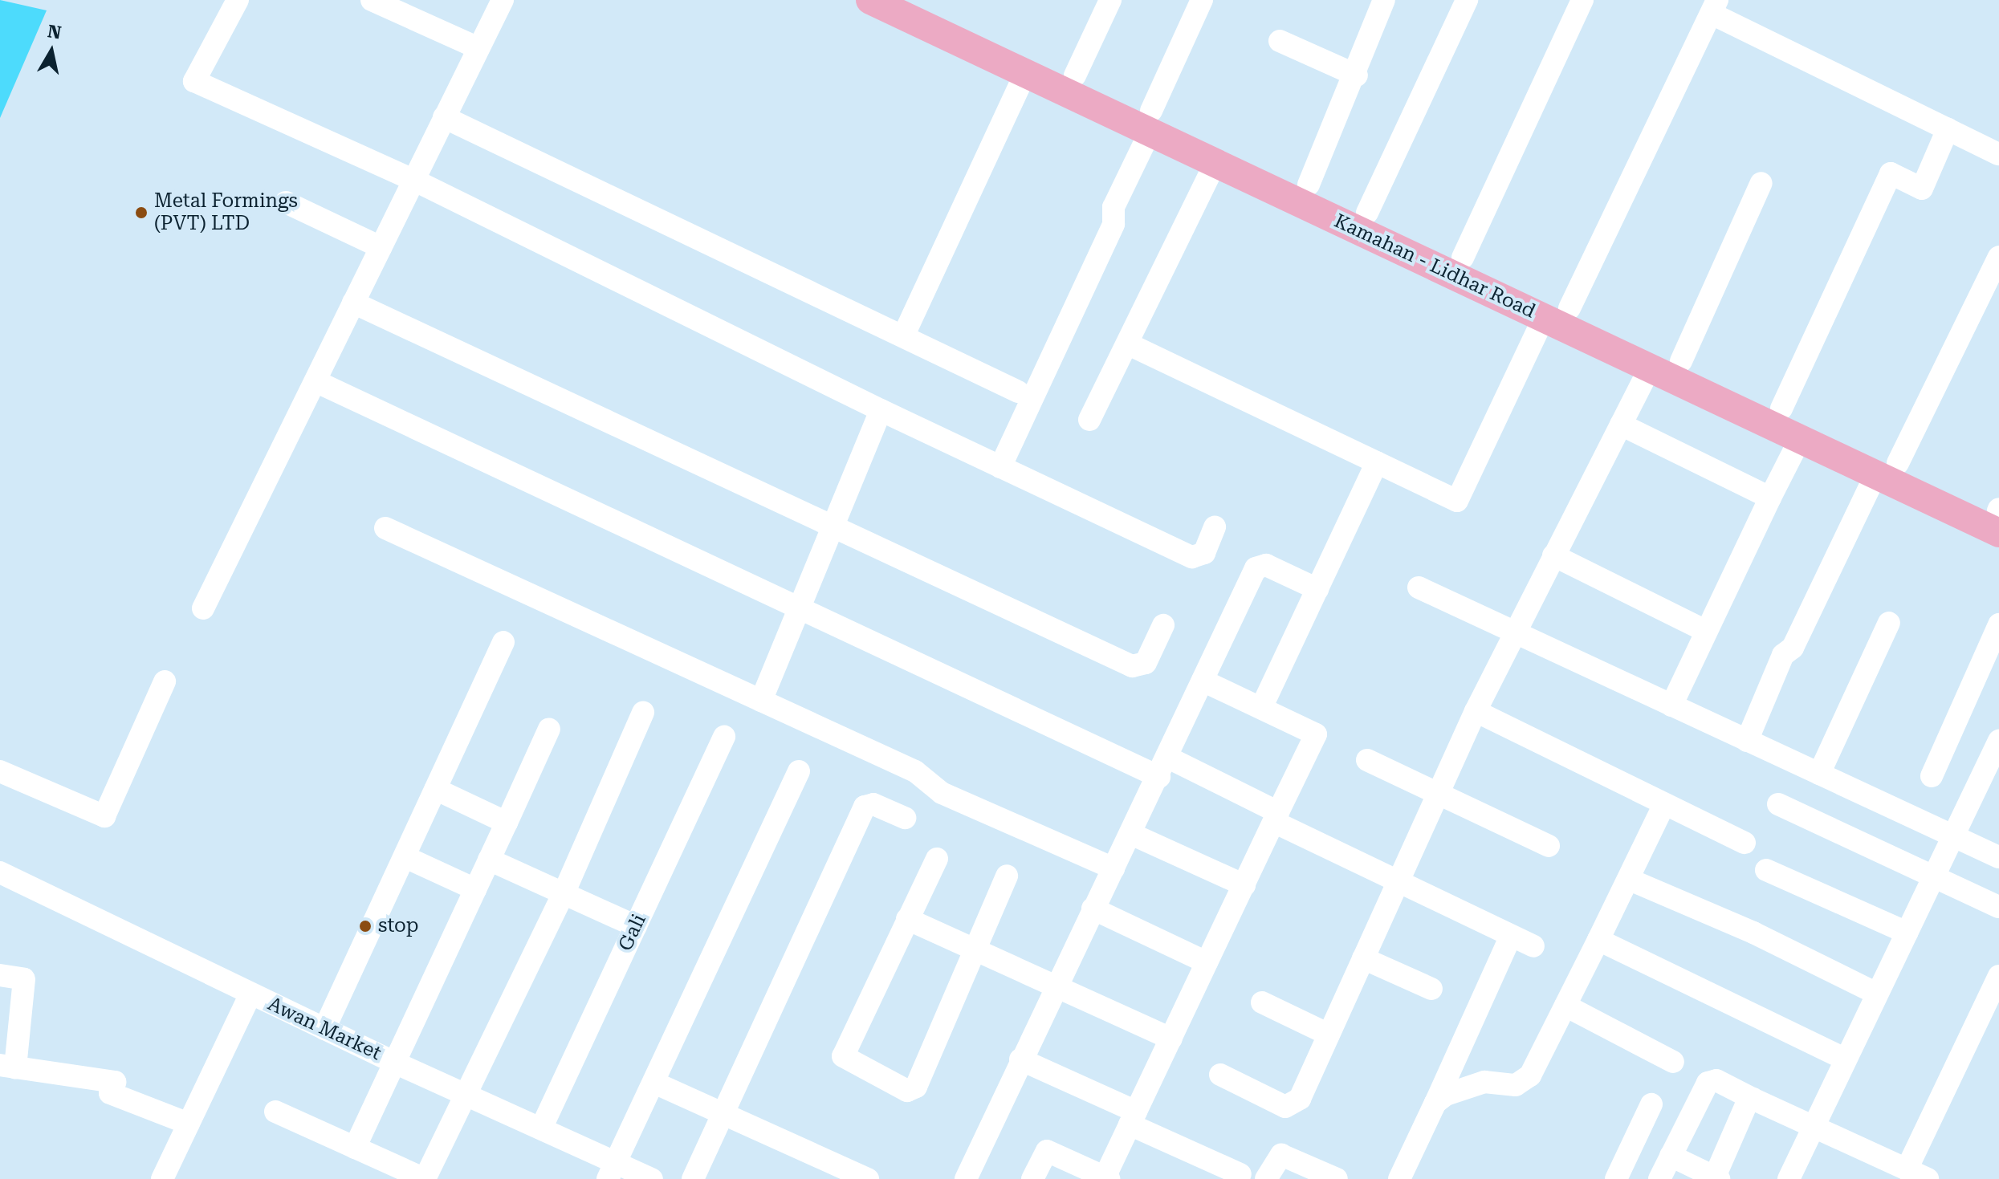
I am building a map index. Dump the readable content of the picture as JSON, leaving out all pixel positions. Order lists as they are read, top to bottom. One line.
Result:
{"streets":{"main road":["Kamahan - Lidhar Road"],"street":["Gali","Awan Market"]},"crossings":[["Gali","Awan Market"]],"places":["Metal Formings (PVT) LTD","stop"],"north":"top"}
